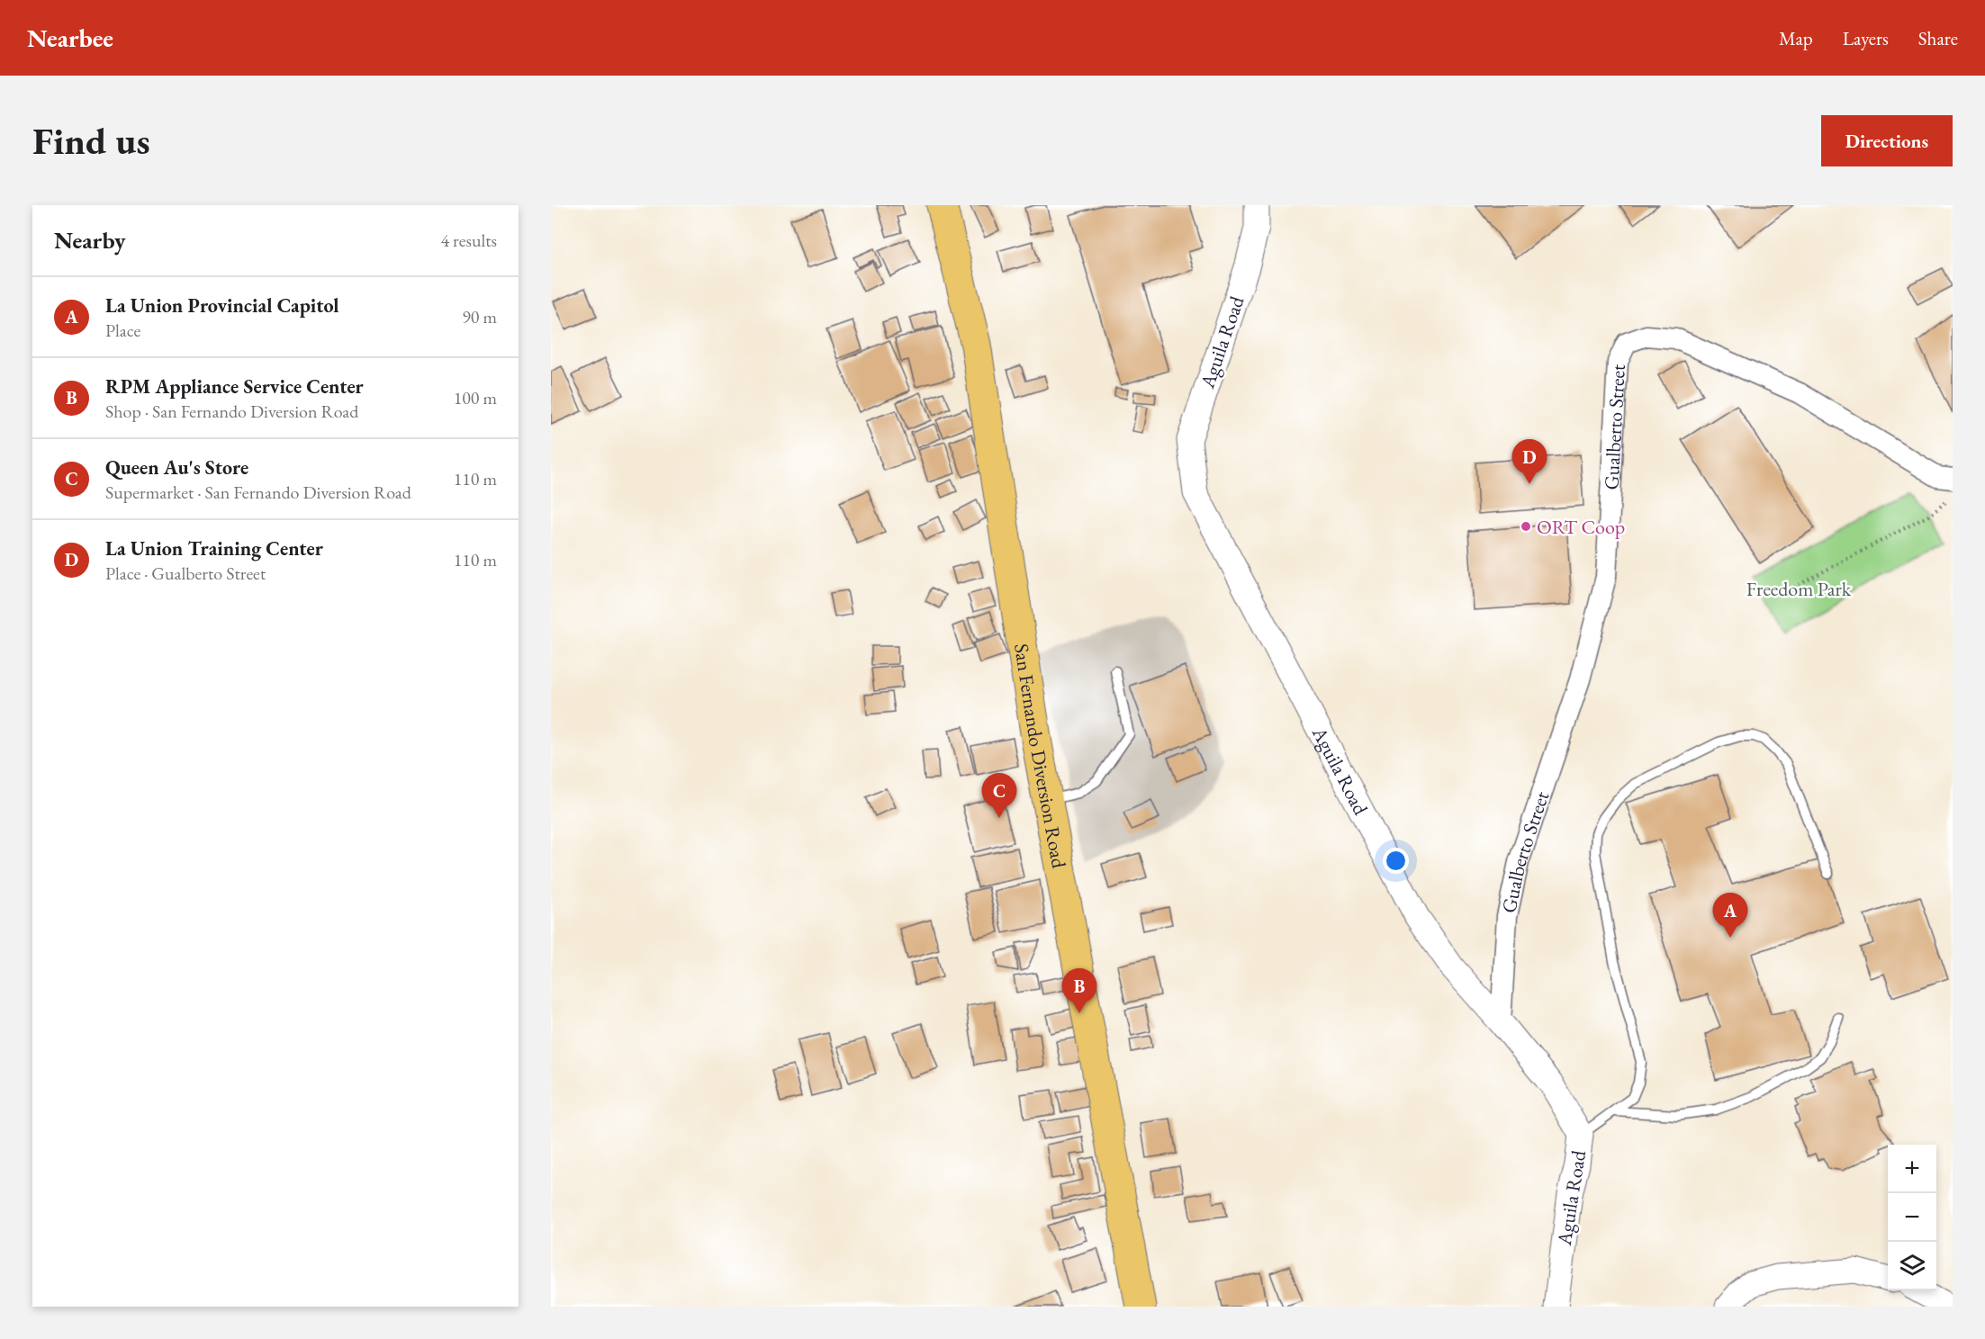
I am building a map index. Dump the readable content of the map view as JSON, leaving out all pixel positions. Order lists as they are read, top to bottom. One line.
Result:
{"streets":{"highway":["San Fernando Diversion Road"],"street":["Aguila Road","Gualberto Street"]},"crossings":[["Aguila Road","Gualberto Street"]],"parks":["Freedom Park"],"places":["ORT Coop"],"page":{"header":"Nearbee","nav":["Map","Layers","Share"],"buttons":"Directions","title":"Find us","heading":["Nearby","4 results"],"list":[{"mark":"A","name":"La Union Provincial Capitol","note":"Place","value":"90 m"},{"mark":"B","name":"RPM Appliance Service Center","note":"Shop · San Fernando Diversion Road","value":"100 m"},{"mark":"C","name":"Queen Au's Store","note":"Supermarket · San Fernando Diversion Road","value":"110 m"},{"mark":"D","name":"La Union Training Center","note":"Place · Gualberto Street","value":"110 m"}],"pins":["D","C","A","B"],"map_buttons":["+","−"]}}
